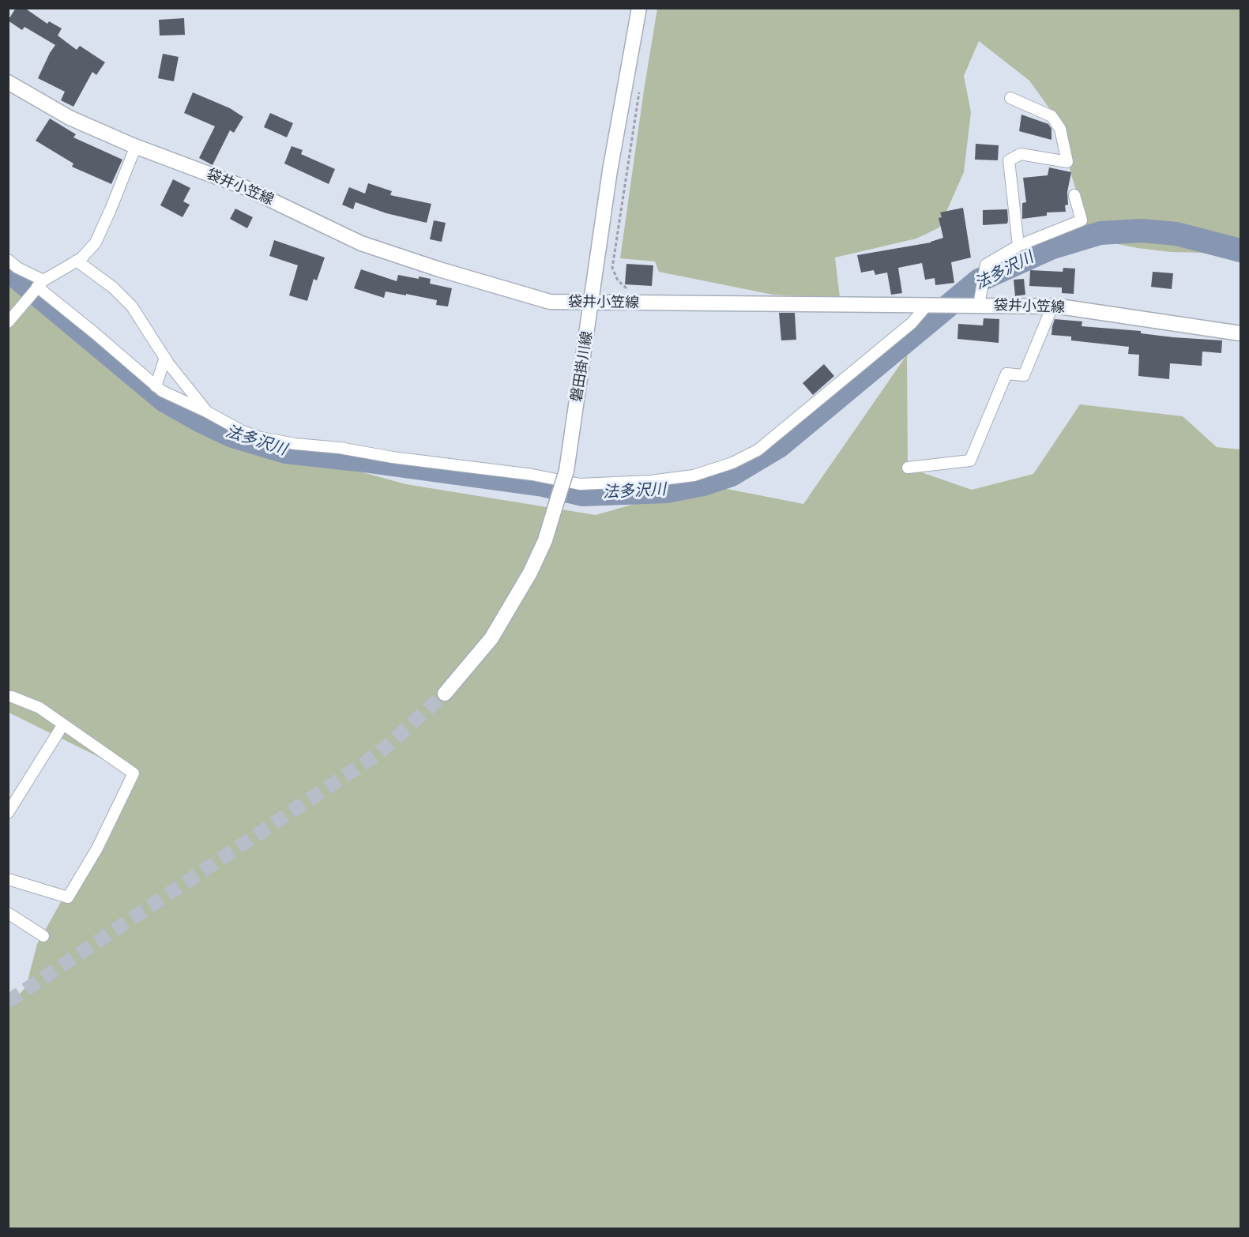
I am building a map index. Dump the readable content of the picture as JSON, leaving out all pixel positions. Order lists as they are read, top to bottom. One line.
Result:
{"streets":{"main road":["袋井小笠線","磐田掛川線"]},"crossings":[["袋井小笠線","磐田掛川線"]],"water":["法多沢川"]}
